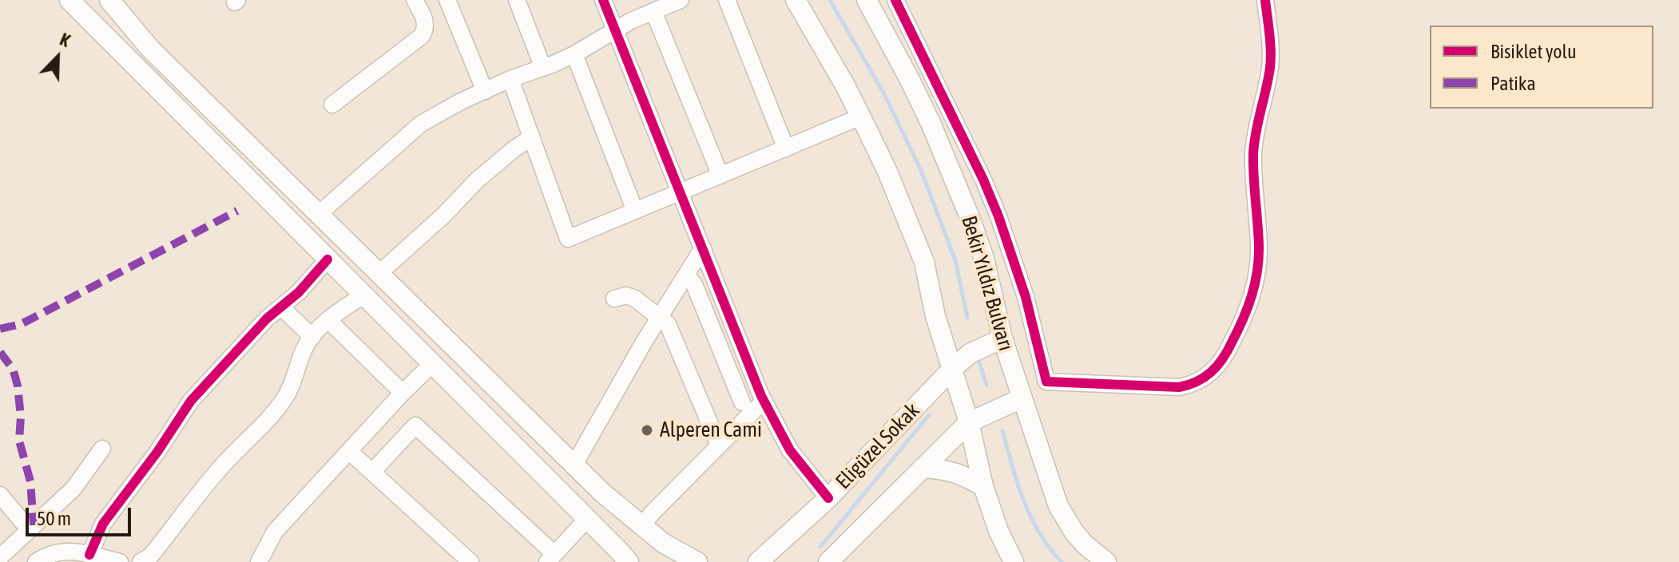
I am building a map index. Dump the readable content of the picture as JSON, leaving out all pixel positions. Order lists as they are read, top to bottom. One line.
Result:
{"streets":{"main road":["Bekir Yıldız Bulvarı","Eligüzel Sokak"]},"crossings":[["Bekir Yıldız Bulvarı","Eligüzel Sokak"]],"places":["Alperen Cami"],"legend":["Bisiklet yolu","Patika"],"scale_bar":"50 m","north":"top right"}
